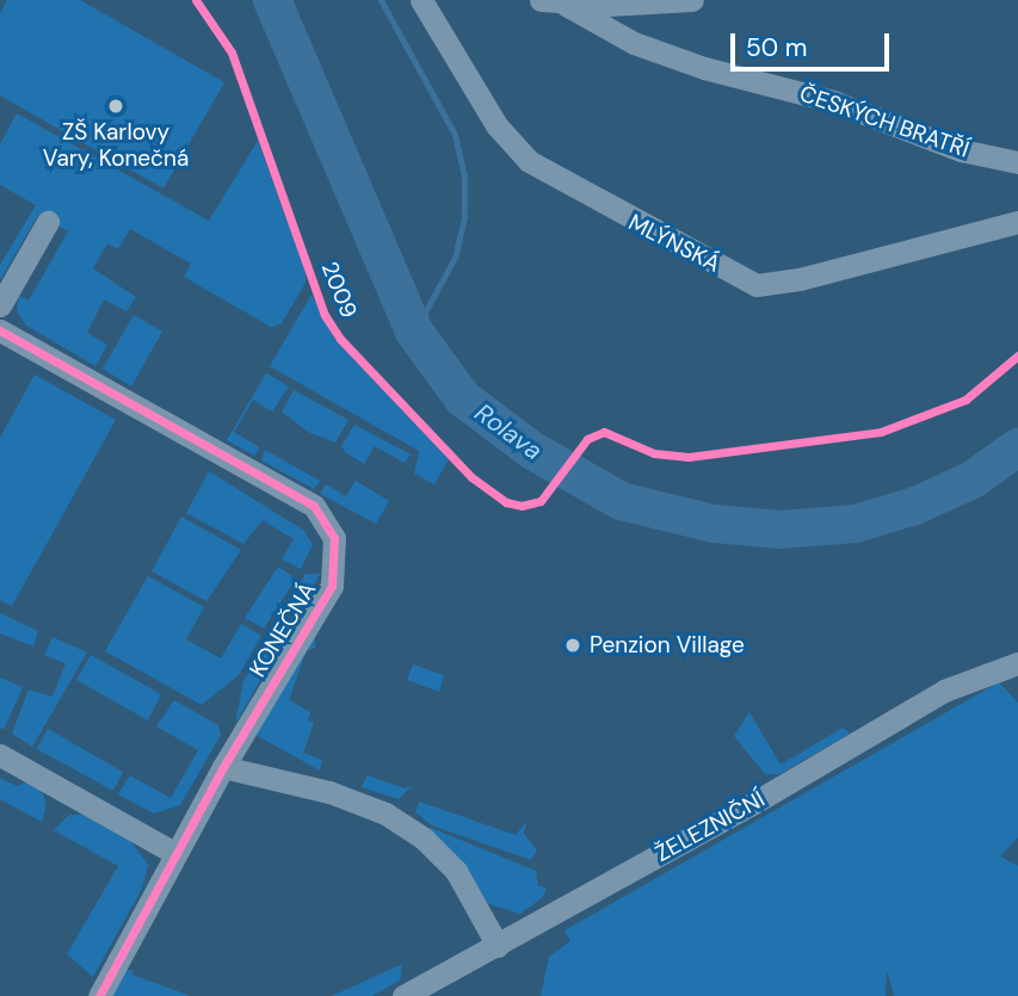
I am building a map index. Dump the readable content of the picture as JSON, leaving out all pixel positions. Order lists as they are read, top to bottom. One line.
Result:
{"streets":{"street":["ČESKÝCH BRATŘÍ","MLÝNSKÁ","KONEČNÁ","ŽELEZNIČNÍ"],"cycle path":["2009"]},"water":["Rolava"],"places":["ZŠ Karlovy Vary, Konečná","Penzion Village"],"scale_bar":"50 m"}
